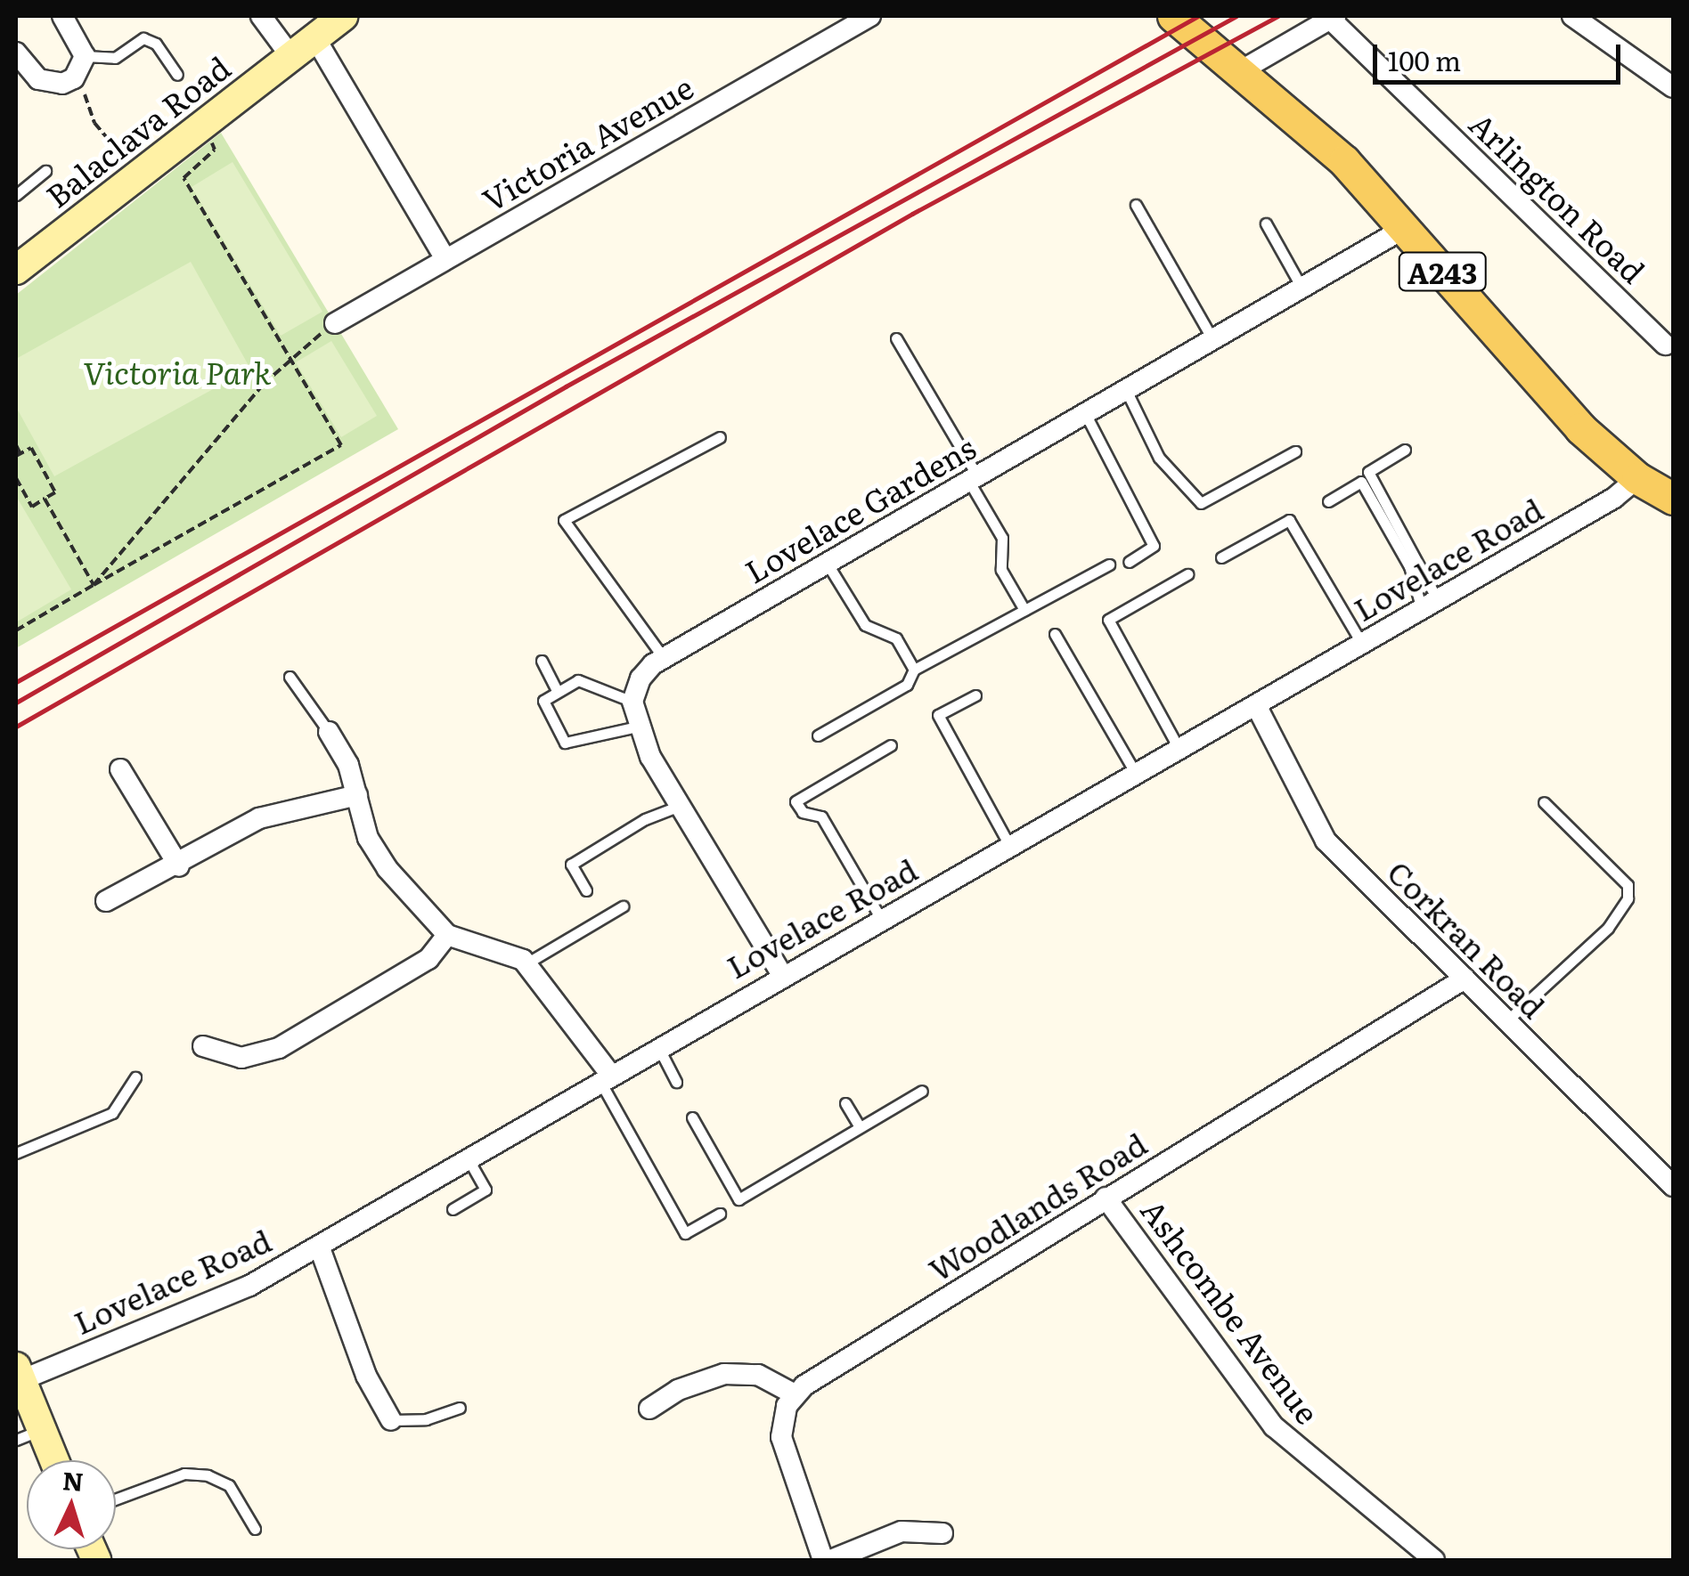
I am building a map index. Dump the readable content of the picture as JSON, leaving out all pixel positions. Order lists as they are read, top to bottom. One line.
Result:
{"streets":{"main road":["A243"],"street":["Balaclava Road","Victoria Avenue","Arlington Road","Lovelace Gardens","Lovelace Road","Corkran Road","Woodlands Road","Ashcombe Avenue"]},"crossings":[["A243","Lovelace Gardens"],["A243","Lovelace Road"],["Lovelace Road","Corkran Road"],["Corkran Road","Woodlands Road"],["Woodlands Road","Ashcombe Avenue"]],"parks":["Victoria Park"],"scale_bar":"100 m","north":"top"}
